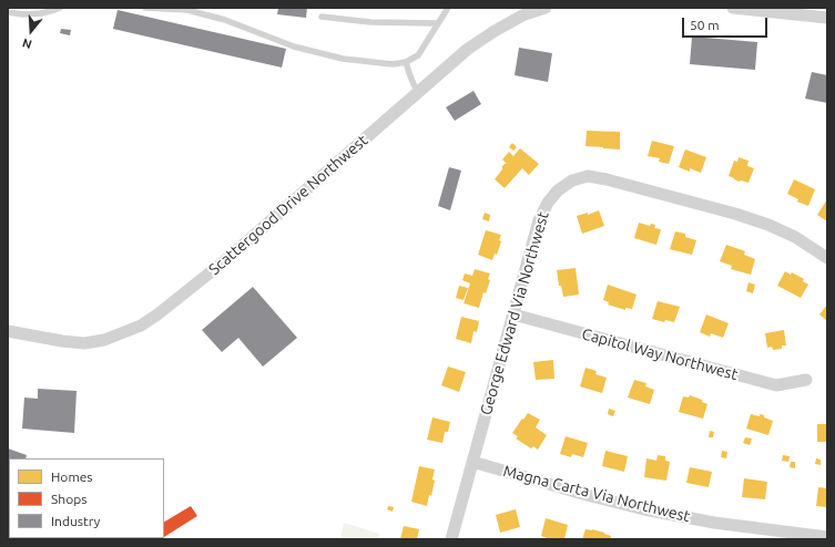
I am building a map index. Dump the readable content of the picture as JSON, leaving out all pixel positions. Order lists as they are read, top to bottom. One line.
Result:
{"streets":{"street":["Scattergood Drive Northwest","George Edward Via Northwest","Capitol Way Northwest","Magna Carta Via Northwest"]},"crossings":[["George Edward Via Northwest","Capitol Way Northwest"],["George Edward Via Northwest","Magna Carta Via Northwest"]],"legend":["Homes","Shops","Industry"],"scale_bar":"50 m","north":"bottom"}
